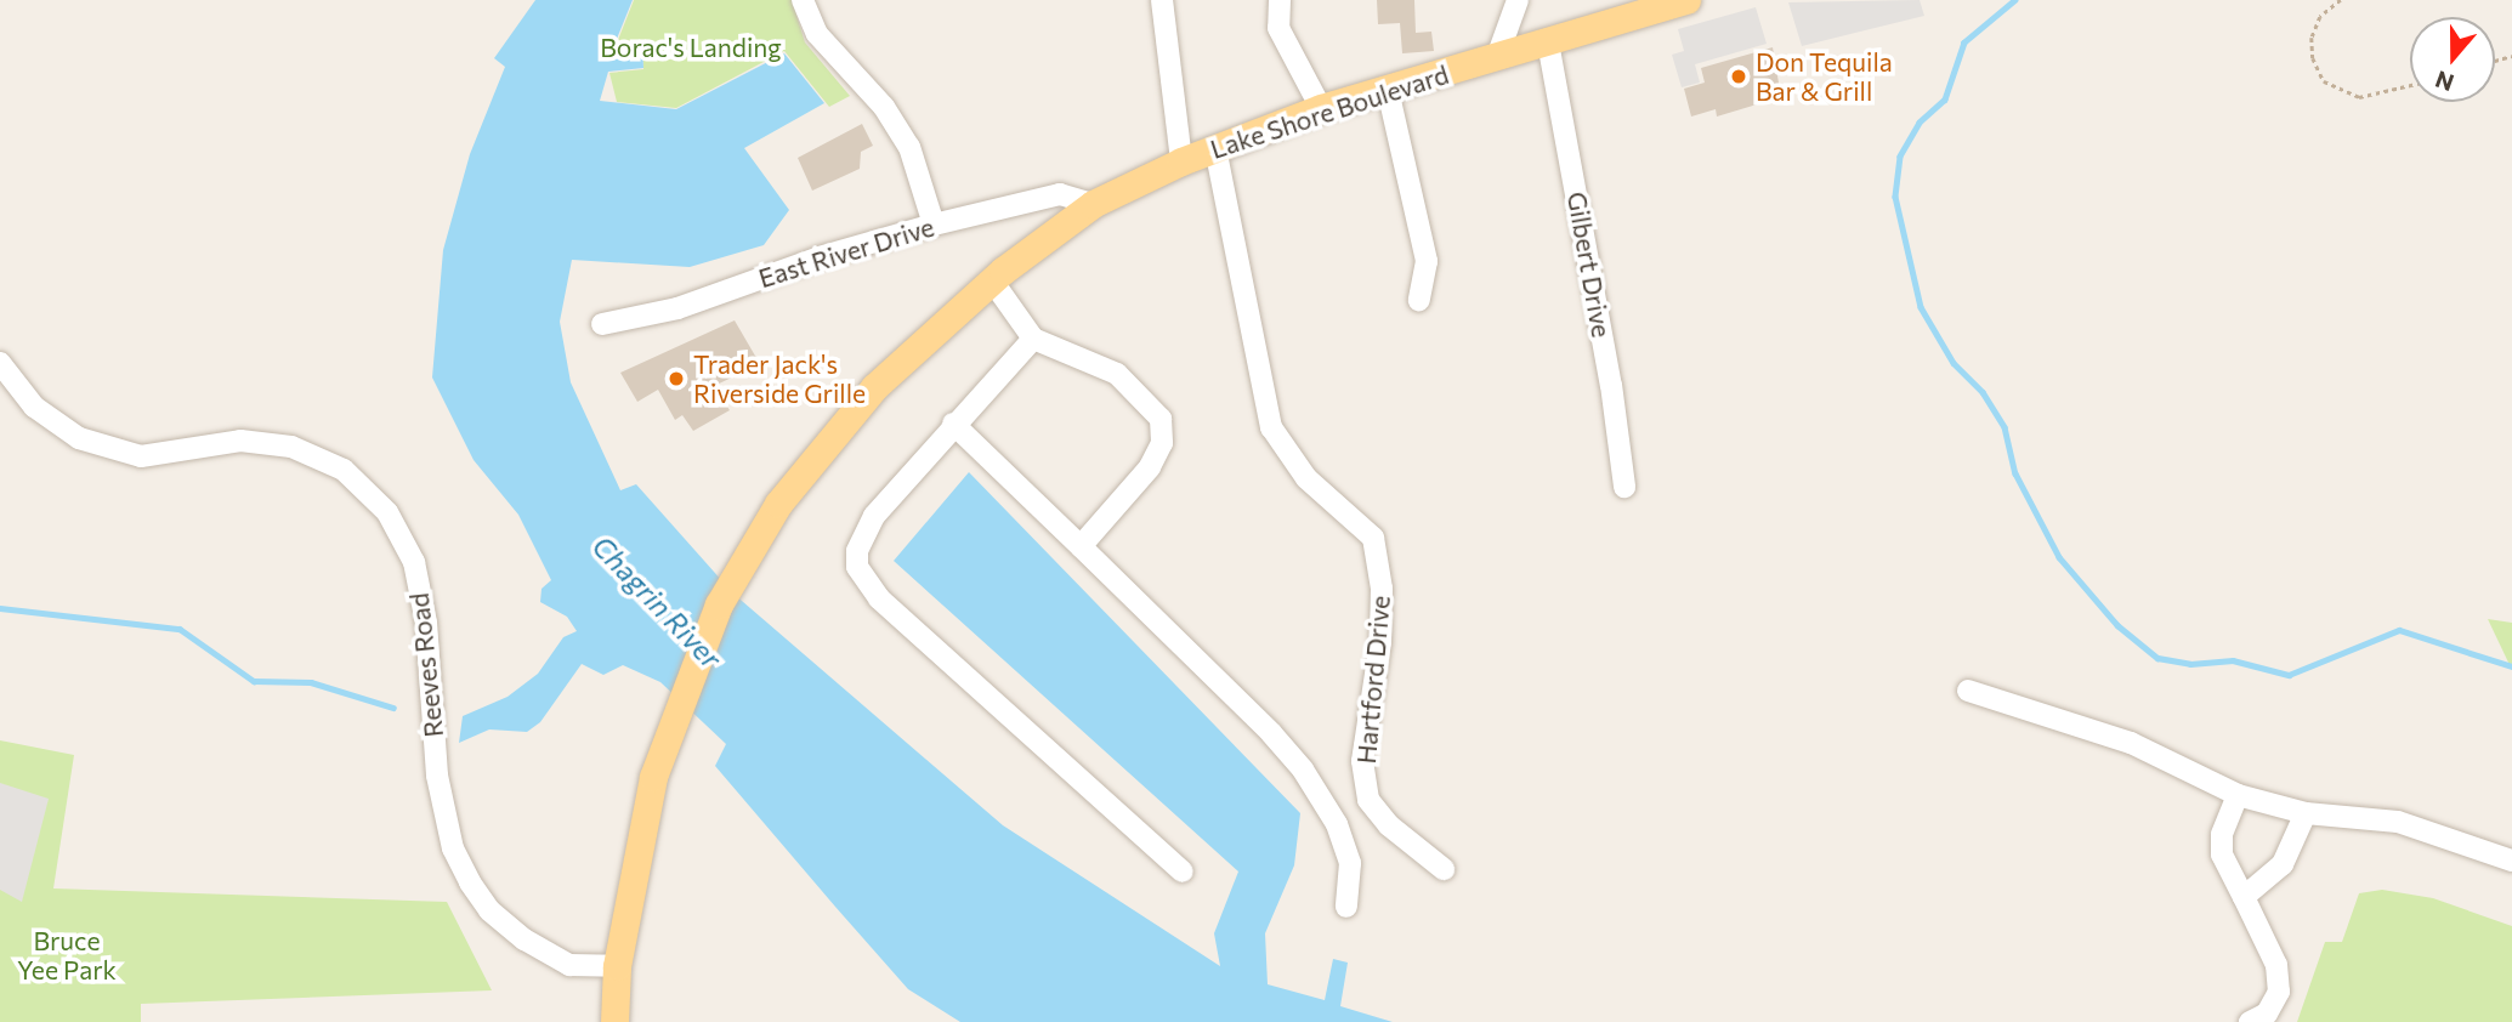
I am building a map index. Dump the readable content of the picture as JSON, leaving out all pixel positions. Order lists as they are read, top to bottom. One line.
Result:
{"streets":{"main road":["Lake Shore Boulevard"],"street":["East River Drive","Gilbert Drive","Reeves Road","Hartford Drive"]},"crossings":[["Lake Shore Boulevard","East River Drive"],["Lake Shore Boulevard","Gilbert Drive"],["Lake Shore Boulevard","Reeves Road"],["Lake Shore Boulevard","Hartford Drive"]],"water":["Chagrin River"],"parks":["Borac's Landing","Bruce Yee Park"],"places":["Don Tequila Bar & Grill","Trader Jack's Riverside Grille"],"north":"bottom"}
